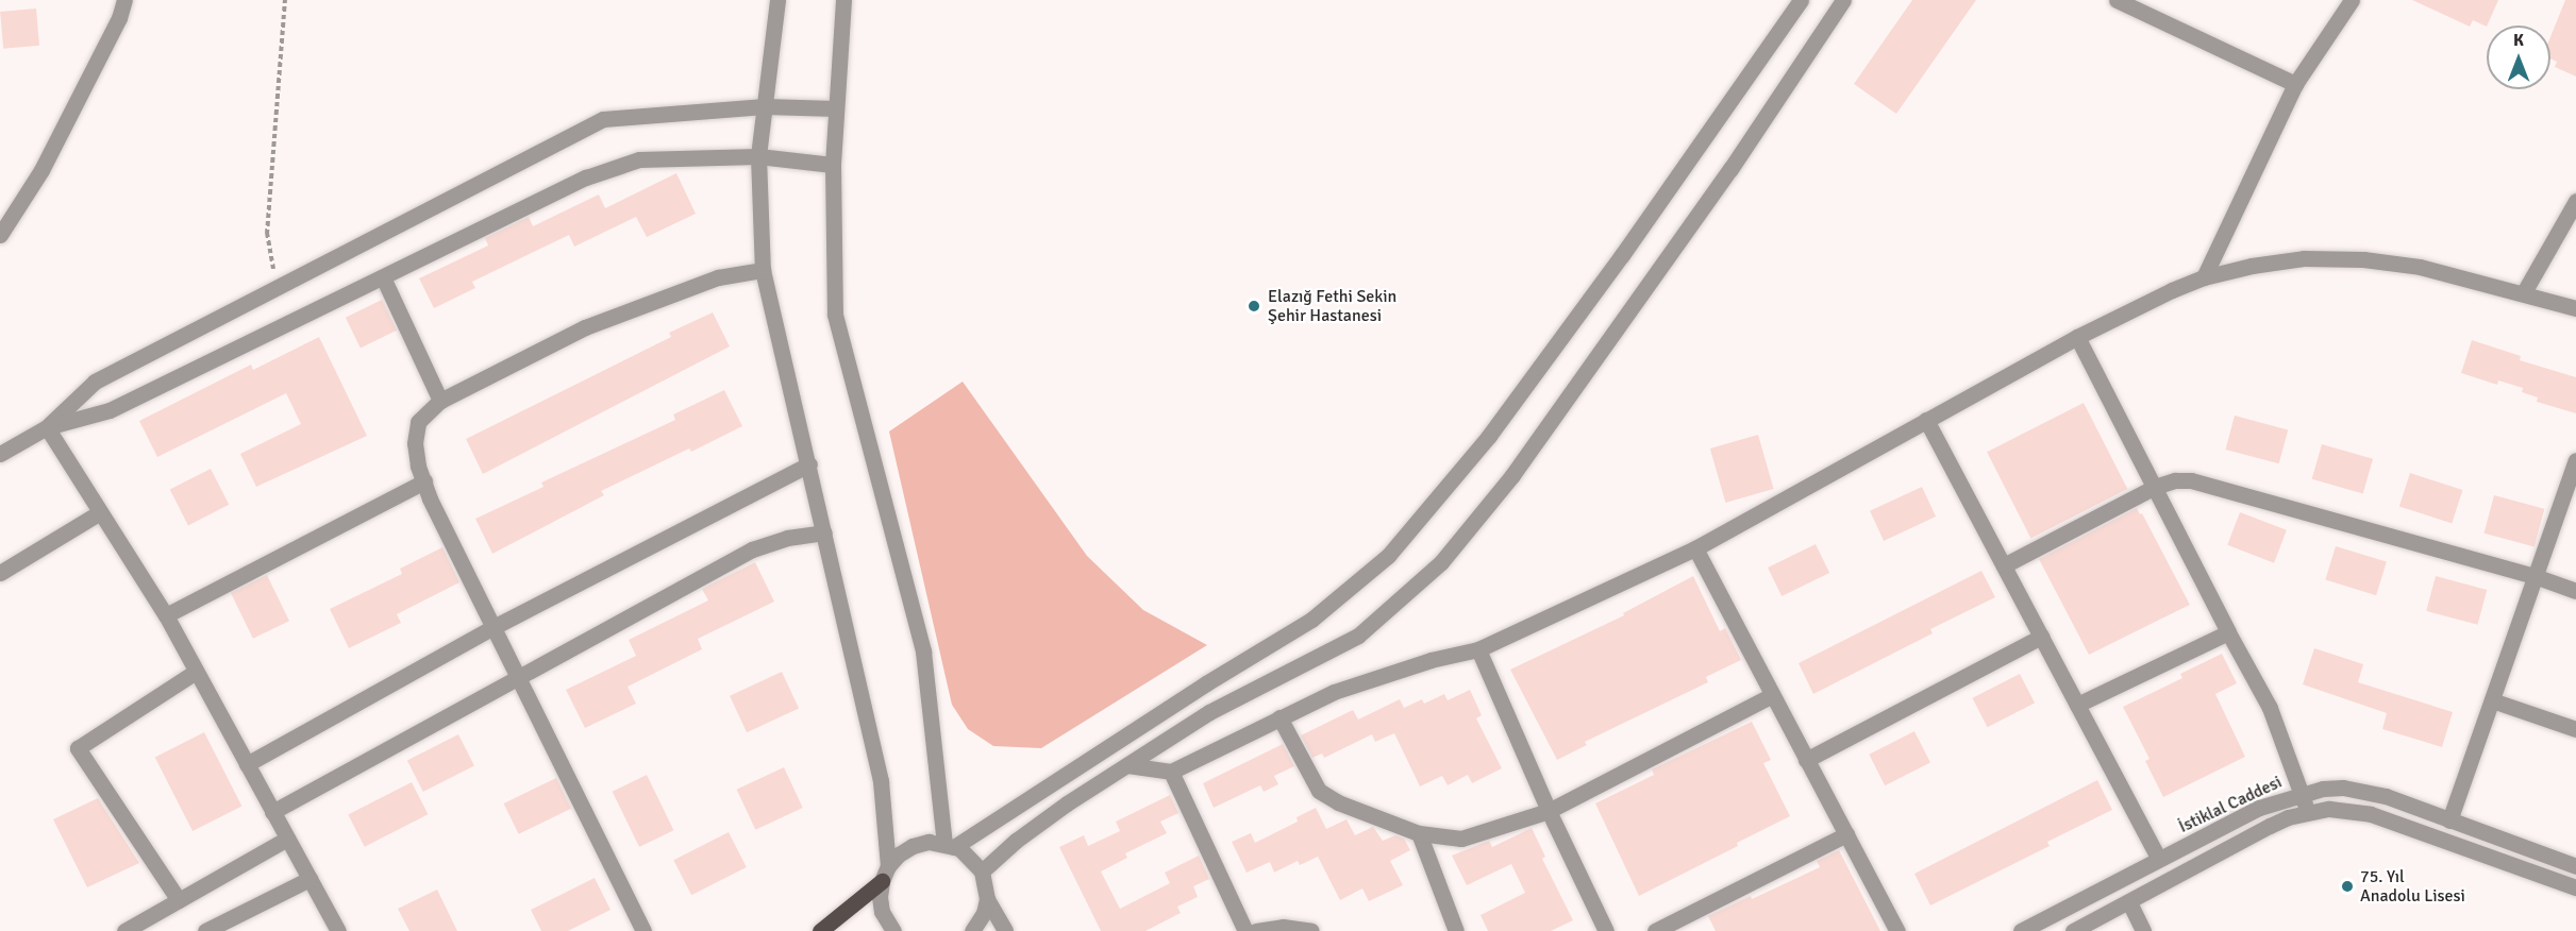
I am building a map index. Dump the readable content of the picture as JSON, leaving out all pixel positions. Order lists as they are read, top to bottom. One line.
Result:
{"streets":{"street":["İstiklal Caddesi"]},"places":["Elazığ Fethi Sekin Şehir Hastanesi","75. Yıl Anadolu Lisesi"],"north":"top"}
